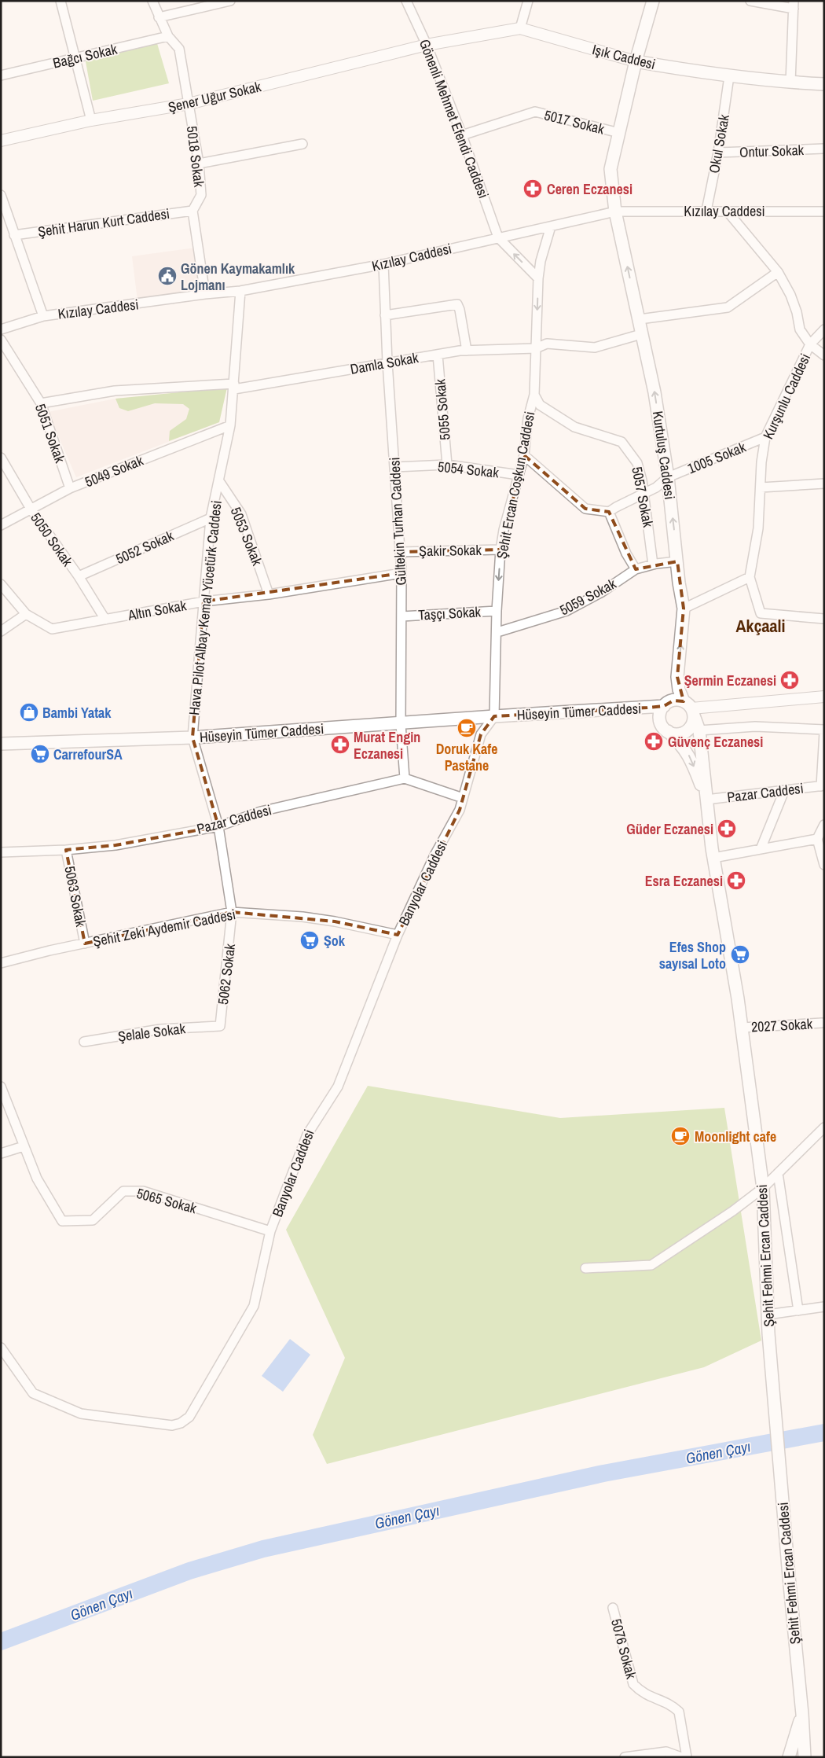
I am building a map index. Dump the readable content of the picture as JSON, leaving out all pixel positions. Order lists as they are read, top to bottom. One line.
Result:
{"streets":{"main road":["Işık Caddesi","Kurtuluş Caddesi","Hüseyin Tümer Caddesi","Şehit Fehmi Ercan Caddesi"],"street":["Bağcı Sokak","Şener Uğur Sokak","Gönenli Mehmet Efendi Caddesi","5017 Sokak","Okul Sokak","Ontur Sokak","5018 Sokak","Kızılay Caddesi","Şehit Harun Kurt Caddesi","Damla Sokak","Kurşunlu Caddesi","5055 Sokak","5051 Sokak","1005 Sokak","5054 Sokak","5049 Sokak","Şehit Ercan Coşkun Caddesi","5057 Sokak","Gültekin Turhan Caddesi","5053 Sokak","5050 Sokak","5052 Sokak","Şakir Sokak","5059 Sokak","Hava Pilot Albay Kemal Yücetürk Caddesi","Altın Sokak","Taşçı Sokak","Pazar Caddesi","Banyolar Caddesi","5063 Sokak","Şehit Zeki Aydemir Caddesi","5062 Sokak","2027 Sokak","Şelale Sokak","5065 Sokak","5076 Sokak"]},"crossings":[["Bağcı Sokak","5018 Sokak"],["Işık Caddesi","Şener Uğur Sokak"],["Işık Caddesi","Gönenli Mehmet Efendi Caddesi"],["Işık Caddesi","Okul Sokak"],["Işık Caddesi","Kurtuluş Caddesi"],["Şener Uğur Sokak","Gönenli Mehmet Efendi Caddesi"],["Şener Uğur Sokak","5018 Sokak"],["Gönenli Mehmet Efendi Caddesi","5017 Sokak"],["Gönenli Mehmet Efendi Caddesi","Kızılay Caddesi"],["5017 Sokak","Kurtuluş Caddesi"],["Okul Sokak","Ontur Sokak"],["Okul Sokak","Kızılay Caddesi"],["5018 Sokak","Şehit Harun Kurt Caddesi"],["Kızılay Caddesi","Kurşunlu Caddesi"],["Kızılay Caddesi","Kurtuluş Caddesi"],["Kızılay Caddesi","Şehit Ercan Coşkun Caddesi"],["Kızılay Caddesi","Gültekin Turhan Caddesi"],["Kızılay Caddesi","Hava Pilot Albay Kemal Yücetürk Caddesi"],["Damla Sokak","5055 Sokak"],["Damla Sokak","5051 Sokak"],["Damla Sokak","Kurtuluş Caddesi"],["Damla Sokak","Şehit Ercan Coşkun Caddesi"],["Damla Sokak","Gültekin Turhan Caddesi"],["Damla Sokak","Hava Pilot Albay Kemal Yücetürk Caddesi"],["Kurşunlu Caddesi","1005 Sokak"],["5055 Sokak","5054 Sokak"],["5051 Sokak","5049 Sokak"],["Kurtuluş Caddesi","1005 Sokak"],["Kurtuluş Caddesi","5059 Sokak"],["Kurtuluş Caddesi","Hüseyin Tümer Caddesi"],["Kurtuluş Caddesi","Şehit Fehmi Ercan Caddesi"],["1005 Sokak","5057 Sokak"],["5054 Sokak","Şehit Ercan Coşkun Caddesi"],["5054 Sokak","Gültekin Turhan Caddesi"],["5049 Sokak","5050 Sokak"],["5049 Sokak","Hava Pilot Albay Kemal Yücetürk Caddesi"],["Şehit Ercan Coşkun Caddesi","5057 Sokak"],["Şehit Ercan Coşkun Caddesi","Şakir Sokak"],["Şehit Ercan Coşkun Caddesi","5059 Sokak"],["Şehit Ercan Coşkun Caddesi","Taşçı Sokak"],["Şehit Ercan Coşkun Caddesi","Hüseyin Tümer Caddesi"],["Şehit Ercan Coşkun Caddesi","Banyolar Caddesi"],["5057 Sokak","5059 Sokak"],["Gültekin Turhan Caddesi","Şakir Sokak"],["Gültekin Turhan Caddesi","Altın Sokak"],["Gültekin Turhan Caddesi","Taşçı Sokak"],["Gültekin Turhan Caddesi","Hüseyin Tümer Caddesi"],["Gültekin Turhan Caddesi","Pazar Caddesi"],["5053 Sokak","Hava Pilot Albay Kemal Yücetürk Caddesi"],["5053 Sokak","Altın Sokak"],["5050 Sokak","5052 Sokak"],["5050 Sokak","Altın Sokak"],["5052 Sokak","Hava Pilot Albay Kemal Yücetürk Caddesi"],["Hava Pilot Albay Kemal Yücetürk Caddesi","Altın Sokak"],["Hava Pilot Albay Kemal Yücetürk Caddesi","Hüseyin Tümer Caddesi"],["Hava Pilot Albay Kemal Yücetürk Caddesi","5062 Sokak"],["Hüseyin Tümer Caddesi","Banyolar Caddesi"],["Hüseyin Tümer Caddesi","5062 Sokak"],["Hüseyin Tümer Caddesi","Şehit Fehmi Ercan Caddesi"],["Pazar Caddesi","5063 Sokak"],["Pazar Caddesi","5062 Sokak"],["Pazar Caddesi","Şehit Fehmi Ercan Caddesi"],["Banyolar Caddesi","Şehit Zeki Aydemir Caddesi"],["Banyolar Caddesi","5065 Sokak"],["5063 Sokak","Şehit Zeki Aydemir Caddesi"],["Şehit Zeki Aydemir Caddesi","5062 Sokak"],["5062 Sokak","Şelale Sokak"],["2027 Sokak","Şehit Fehmi Ercan Caddesi"]],"one_way":["Kurtuluş Caddesi"],"districts":["Akçaali"],"water":["Gönen Çayı"],"places":{"pharmacy":["Ceren Eczanesi","Şermin Eczanesi","Güvenç Eczanesi","Murat Engin Eczanesi","Güder Eczanesi","Esra Eczanesi"],"public building":["Gönen Kaymakamlık Lojmanı"],"shop":["Bambi Yatak"],"cafe":["Doruk Kafe Pastane","Moonlight cafe"],"supermarket":["CarrefourSA","Şok","Efes Shop sayısal Loto"]}}
